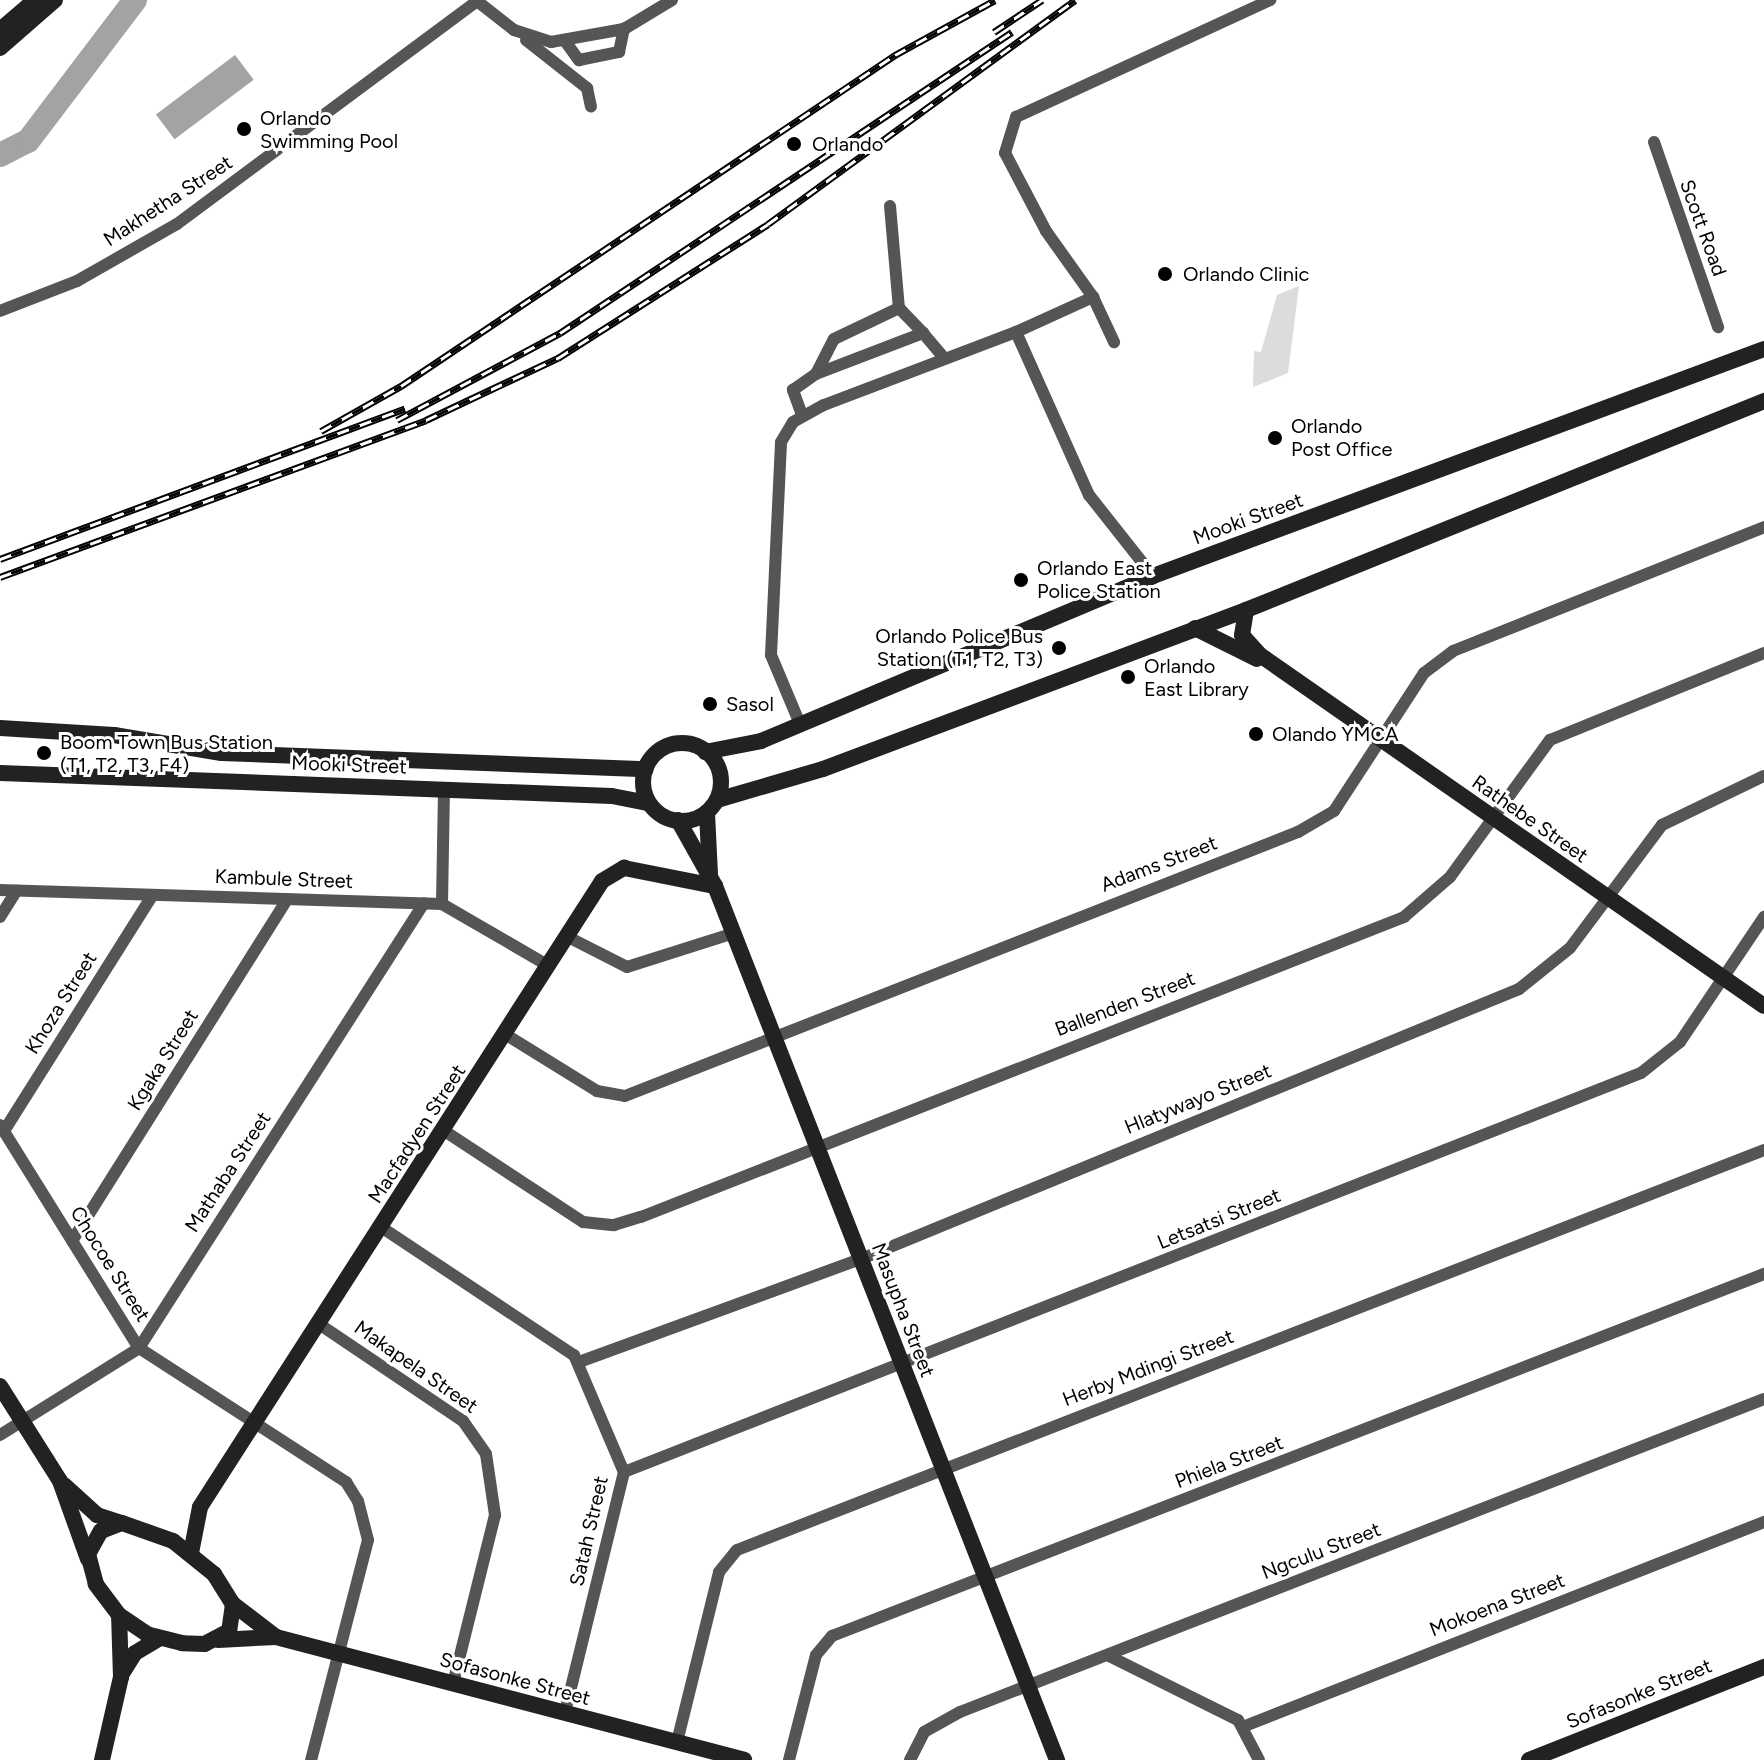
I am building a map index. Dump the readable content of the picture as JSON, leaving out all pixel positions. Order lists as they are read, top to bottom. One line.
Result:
{"streets":{"main road":["Mooki Street","Rathebe Street","Macfadyen Street","Masupha Street","Sofasonke Street"],"street":["Makhetha Street","Scott Road","Adams Street","Kambule Street","Khoza Street","Ballenden Street","Kgaka Street","Hlatywayo Street","Mathaba Street","Letsatsi Street","Chocoe Street","Makapela Street","Herby Mdingi Street","Phiela Street","Satah Street","Ngculu Street","Mokoena Street"]},"crossings":[["Mooki Street","Masupha Street"],["Rathebe Street","Adams Street"],["Rathebe Street","Ballenden Street"],["Rathebe Street","Hlatywayo Street"],["Rathebe Street","Letsatsi Street"],["Adams Street","Macfadyen Street"],["Adams Street","Masupha Street"],["Kambule Street","Khoza Street"],["Kambule Street","Kgaka Street"],["Kambule Street","Macfadyen Street"],["Kambule Street","Mathaba Street"],["Khoza Street","Chocoe Street"],["Ballenden Street","Macfadyen Street"],["Ballenden Street","Masupha Street"],["Kgaka Street","Chocoe Street"],["Hlatywayo Street","Masupha Street"],["Hlatywayo Street","Satah Street"],["Macfadyen Street","Chocoe Street"],["Macfadyen Street","Masupha Street"],["Macfadyen Street","Makapela Street"],["Macfadyen Street","Sofasonke Street"],["Mathaba Street","Chocoe Street"],["Mathaba Street","Sofasonke Street"],["Letsatsi Street","Masupha Street"],["Letsatsi Street","Satah Street"],["Chocoe Street","Sofasonke Street"],["Masupha Street","Herby Mdingi Street"],["Masupha Street","Phiela Street"],["Masupha Street","Ngculu Street"],["Makapela Street","Sofasonke Street"],["Herby Mdingi Street","Sofasonke Street"],["Satah Street","Sofasonke Street"]],"places":["Orlando Swimming Pool","Orlando","Orlando Clinic","Orlando Post Office","Orlando East Police Station","Orlando Police Bus Station (T1, T2, T3)","Orlando East Library","Sasol","Olando YMCA","Boom Town Bus Station (T1, T2, T3, F4)"]}
